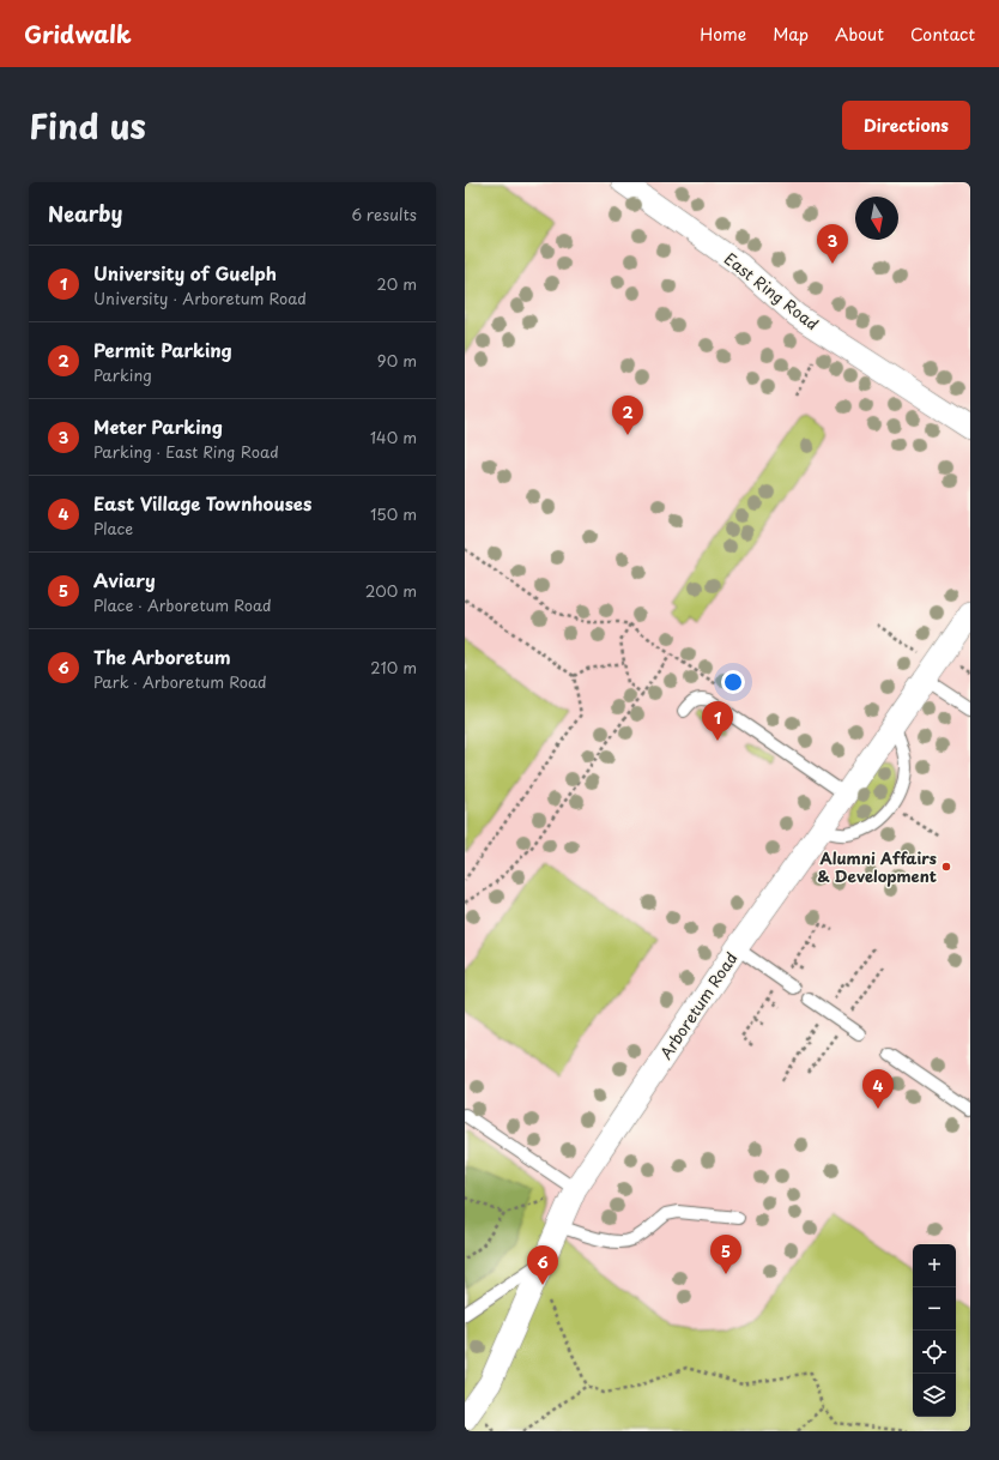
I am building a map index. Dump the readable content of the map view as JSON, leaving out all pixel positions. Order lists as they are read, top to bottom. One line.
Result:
{"streets":{"street":["East Ring Road","Arboretum Road"]},"places":["Alumni Affairs & Development"],"north":"bottom","page":{"header":"Gridwalk","nav":["Home","Map","About","Contact"],"title":"Find us","buttons":"Directions","heading":["Nearby","6 results"],"pins":["3","2","1","4","5","6"],"list":[{"mark":"1","name":"University of Guelph","note":"University · Arboretum Road","value":"20 m"},{"mark":"2","name":"Permit Parking","note":"Parking","value":"90 m"},{"mark":"3","name":"Meter Parking","note":"Parking · East Ring Road","value":"140 m"},{"mark":"4","name":"East Village Townhouses","note":"Place","value":"150 m"},{"mark":"5","name":"Aviary","note":"Place · Arboretum Road","value":"200 m"},{"mark":"6","name":"The Arboretum","note":"Park · Arboretum Road","value":"210 m"}],"map_buttons":["+","−"]}}
